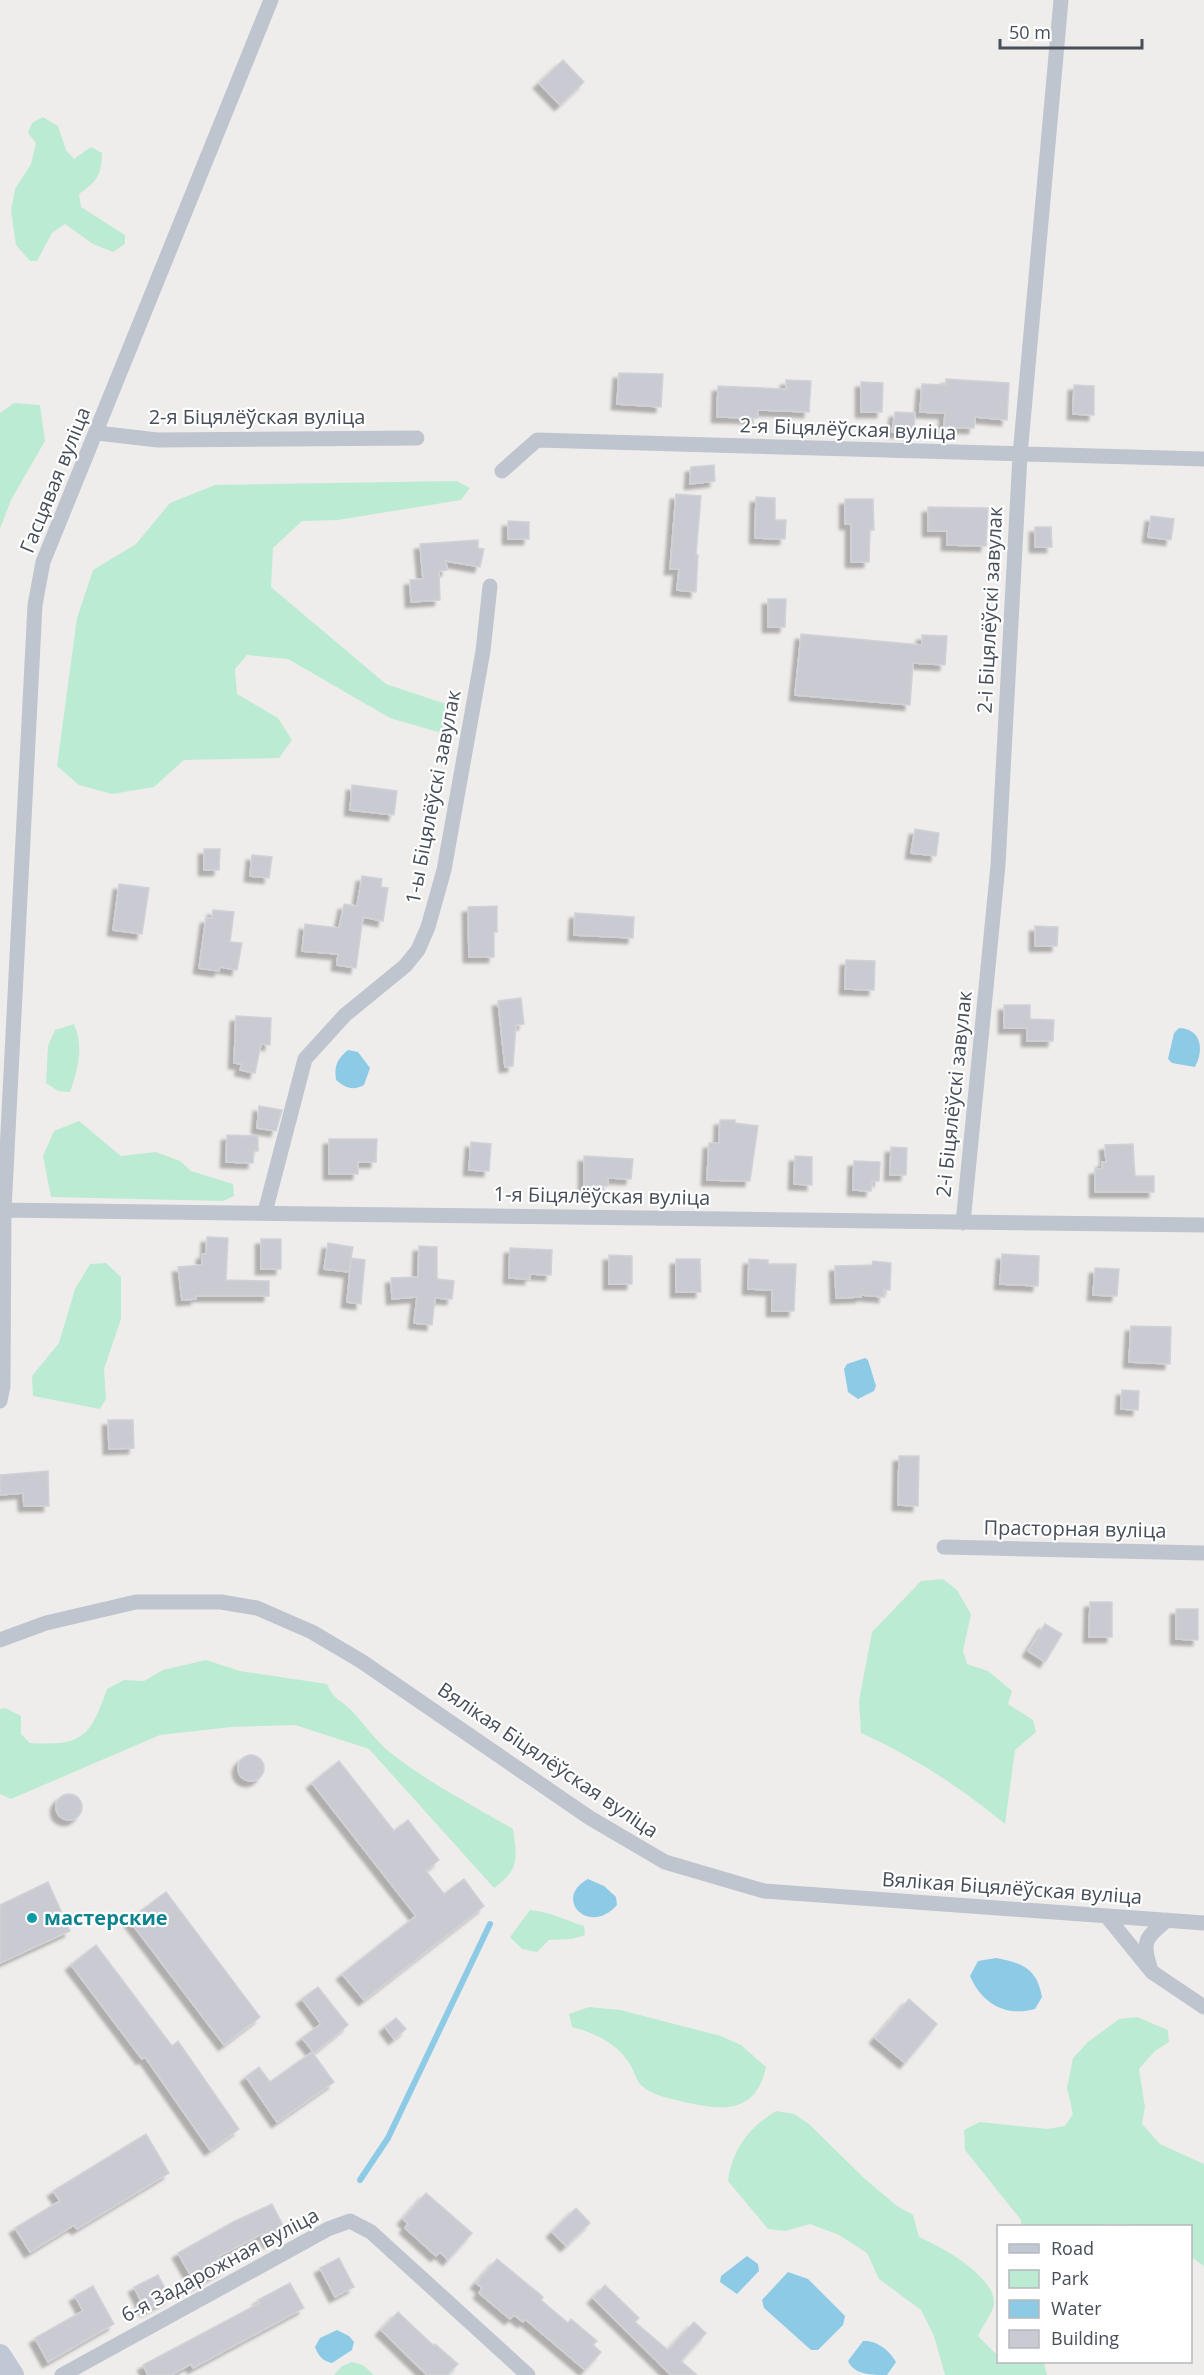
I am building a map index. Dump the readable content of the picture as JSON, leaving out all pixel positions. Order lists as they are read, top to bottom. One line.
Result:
{"streets":{"street":["2-я Біцялёўская вуліца","Гасцявая вуліца","2-і Біцялёўскі завулак","1-ы Біцялёўскі завулак","1-я Біцялёўская вуліца","Прасторная вуліца","Вялікая Біцялёўская вуліца","6-я Задарожная вуліца"]},"crossings":[["2-я Біцялёўская вуліца","Гасцявая вуліца"],["2-я Біцялёўская вуліца","2-і Біцялёўскі завулак"],["Гасцявая вуліца","1-я Біцялёўская вуліца"],["2-і Біцялёўскі завулак","1-я Біцялёўская вуліца"],["1-ы Біцялёўскі завулак","1-я Біцялёўская вуліца"]],"places":["мастерские"],"legend":["Road","Park","Water","Building"],"scale_bar":"50 m"}
